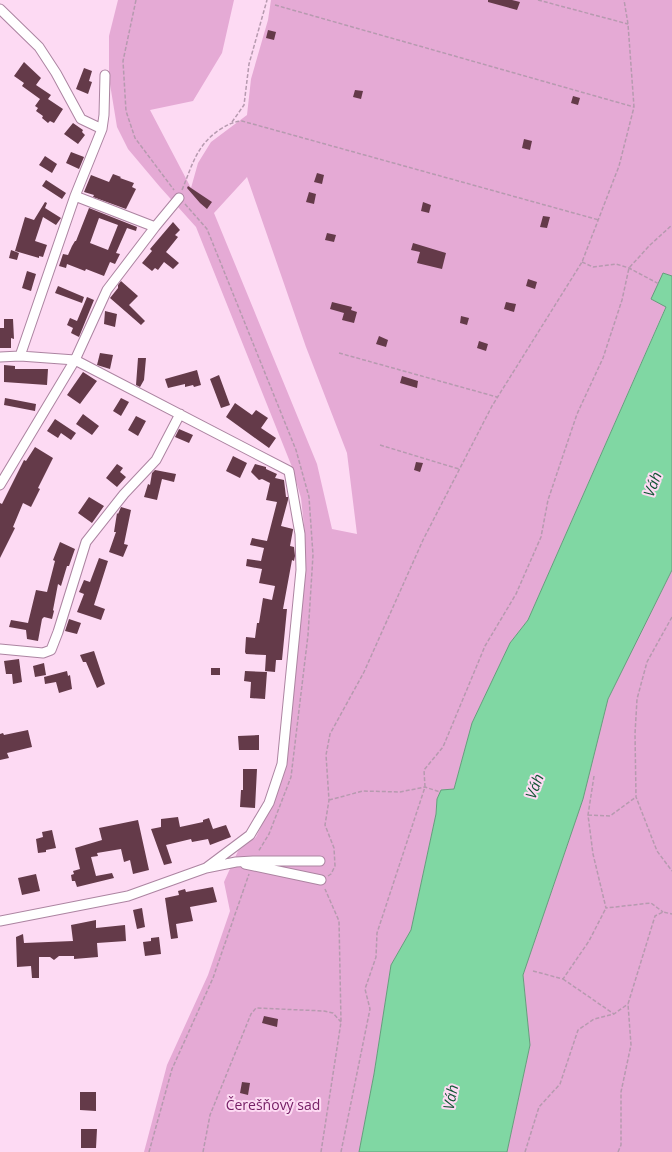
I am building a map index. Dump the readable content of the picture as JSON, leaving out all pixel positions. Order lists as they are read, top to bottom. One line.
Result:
{"water":["Váh"],"parks":["Čerešňový sad"]}
